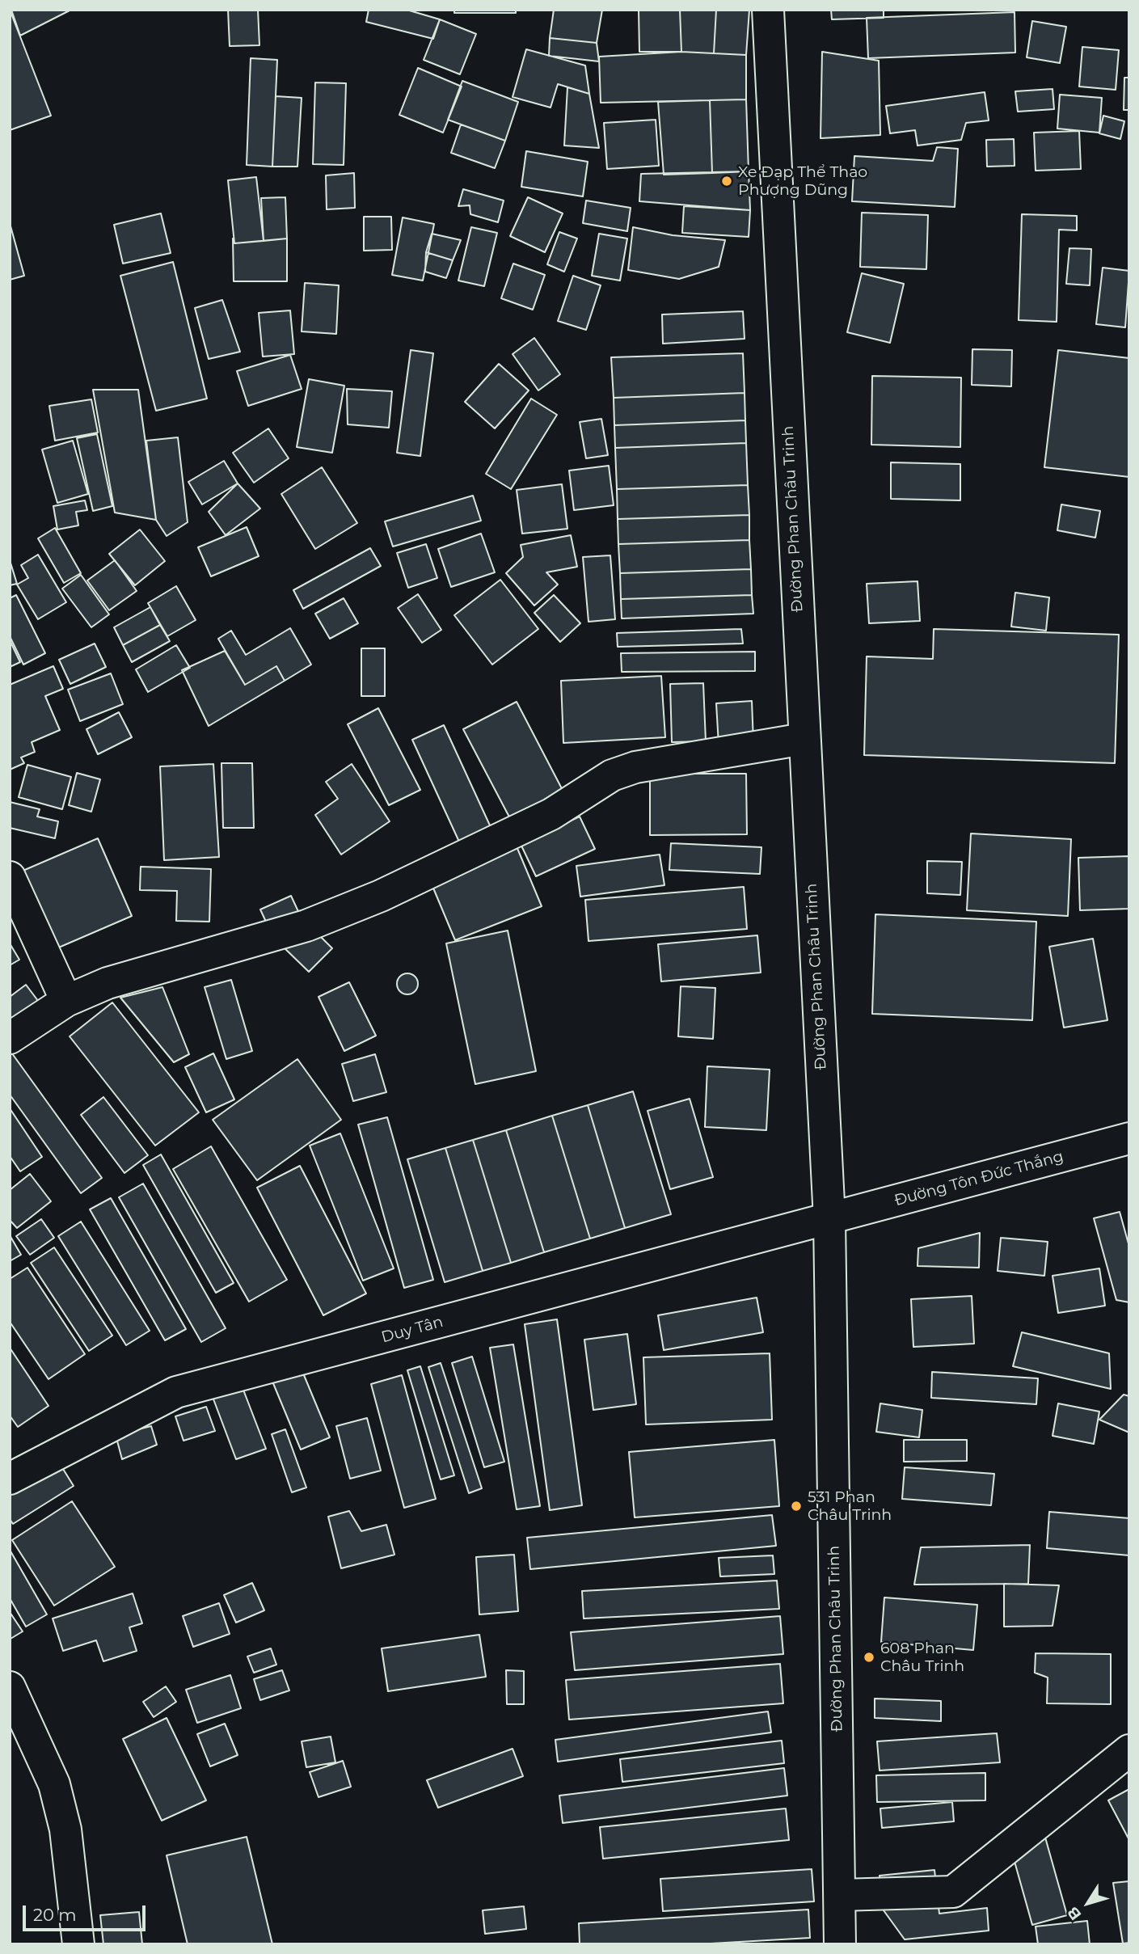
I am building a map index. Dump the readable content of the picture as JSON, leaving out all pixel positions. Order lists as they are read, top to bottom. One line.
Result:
{"streets":{"street":["Đường Phan Châu Trinh","Đường Tôn Đức Thắng","Duy Tân"]},"crossings":[["Đường Phan Châu Trinh","Đường Tôn Đức Thắng"],["Đường Phan Châu Trinh","Duy Tân"],["Đường Tôn Đức Thắng","Duy Tân"]],"places":["Xe Đạp Thể Thao Phượng Dũng","531 Phan Châu Trinh","608 Phan Châu Trinh"],"scale_bar":"20 m","north":"bottom left"}
